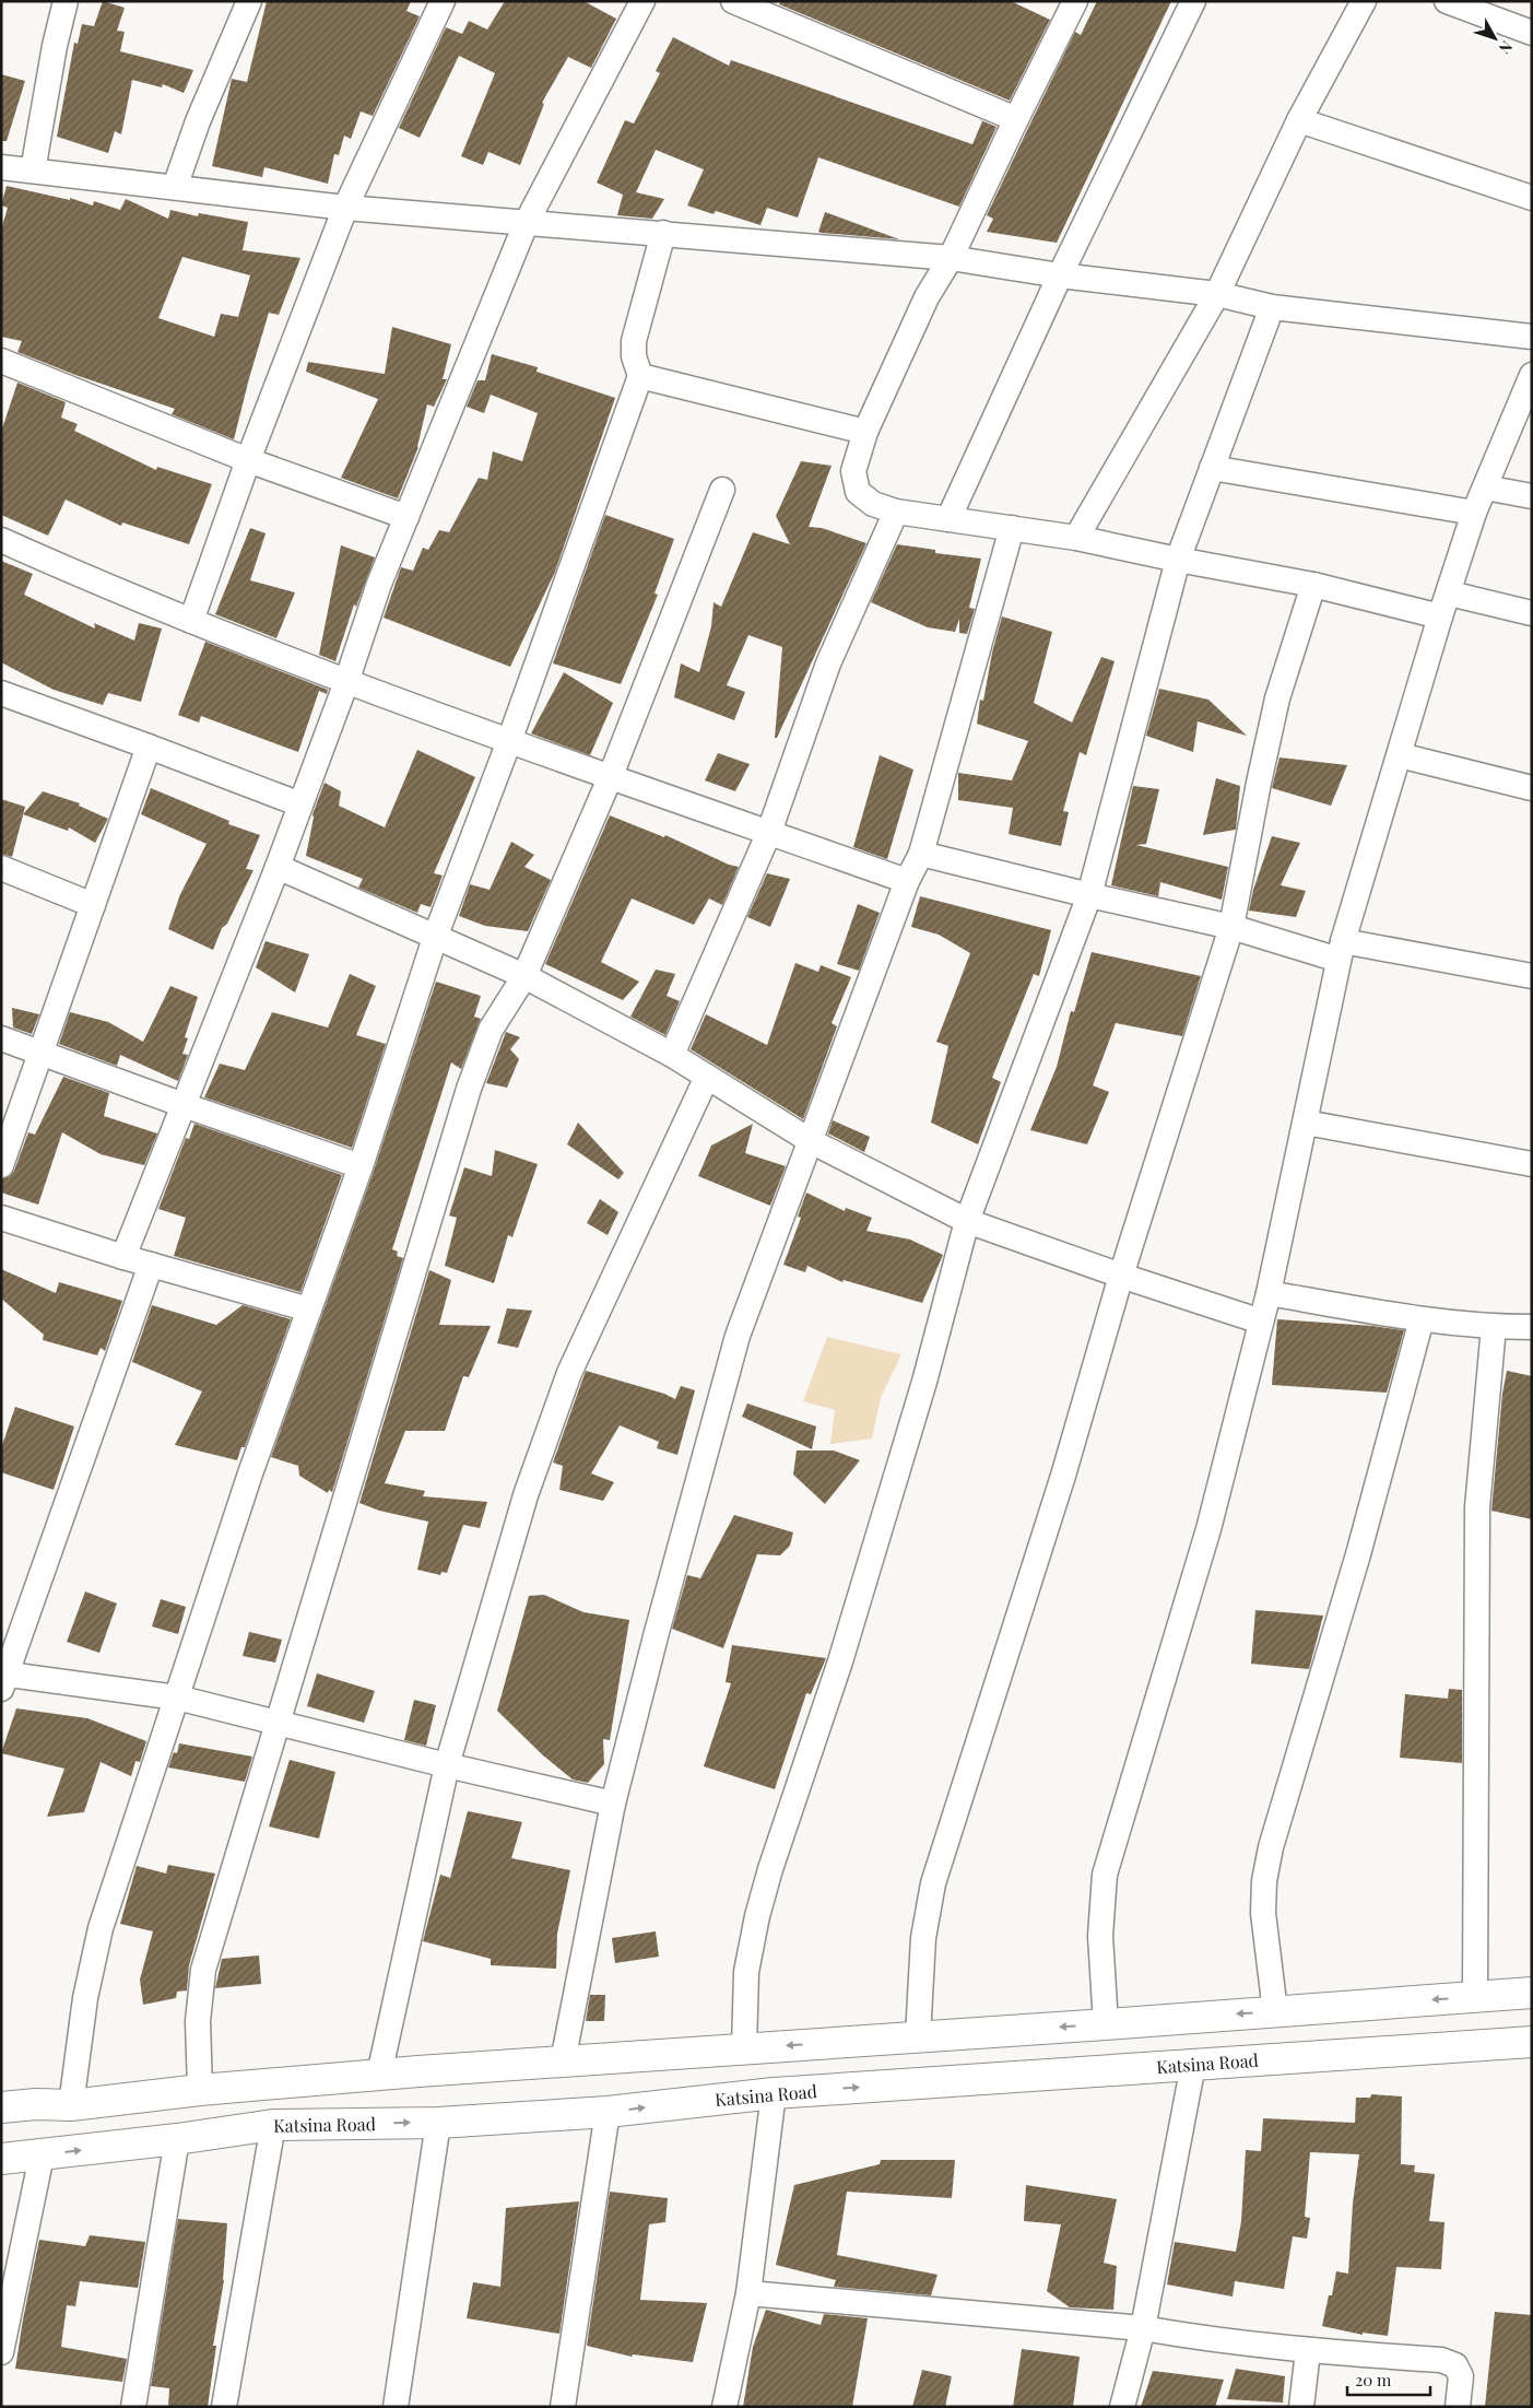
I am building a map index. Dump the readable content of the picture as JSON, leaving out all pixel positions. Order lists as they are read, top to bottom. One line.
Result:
{"streets":{"highway":["Katsina Road"]},"scale_bar":"20 m","north":"bottom right"}
